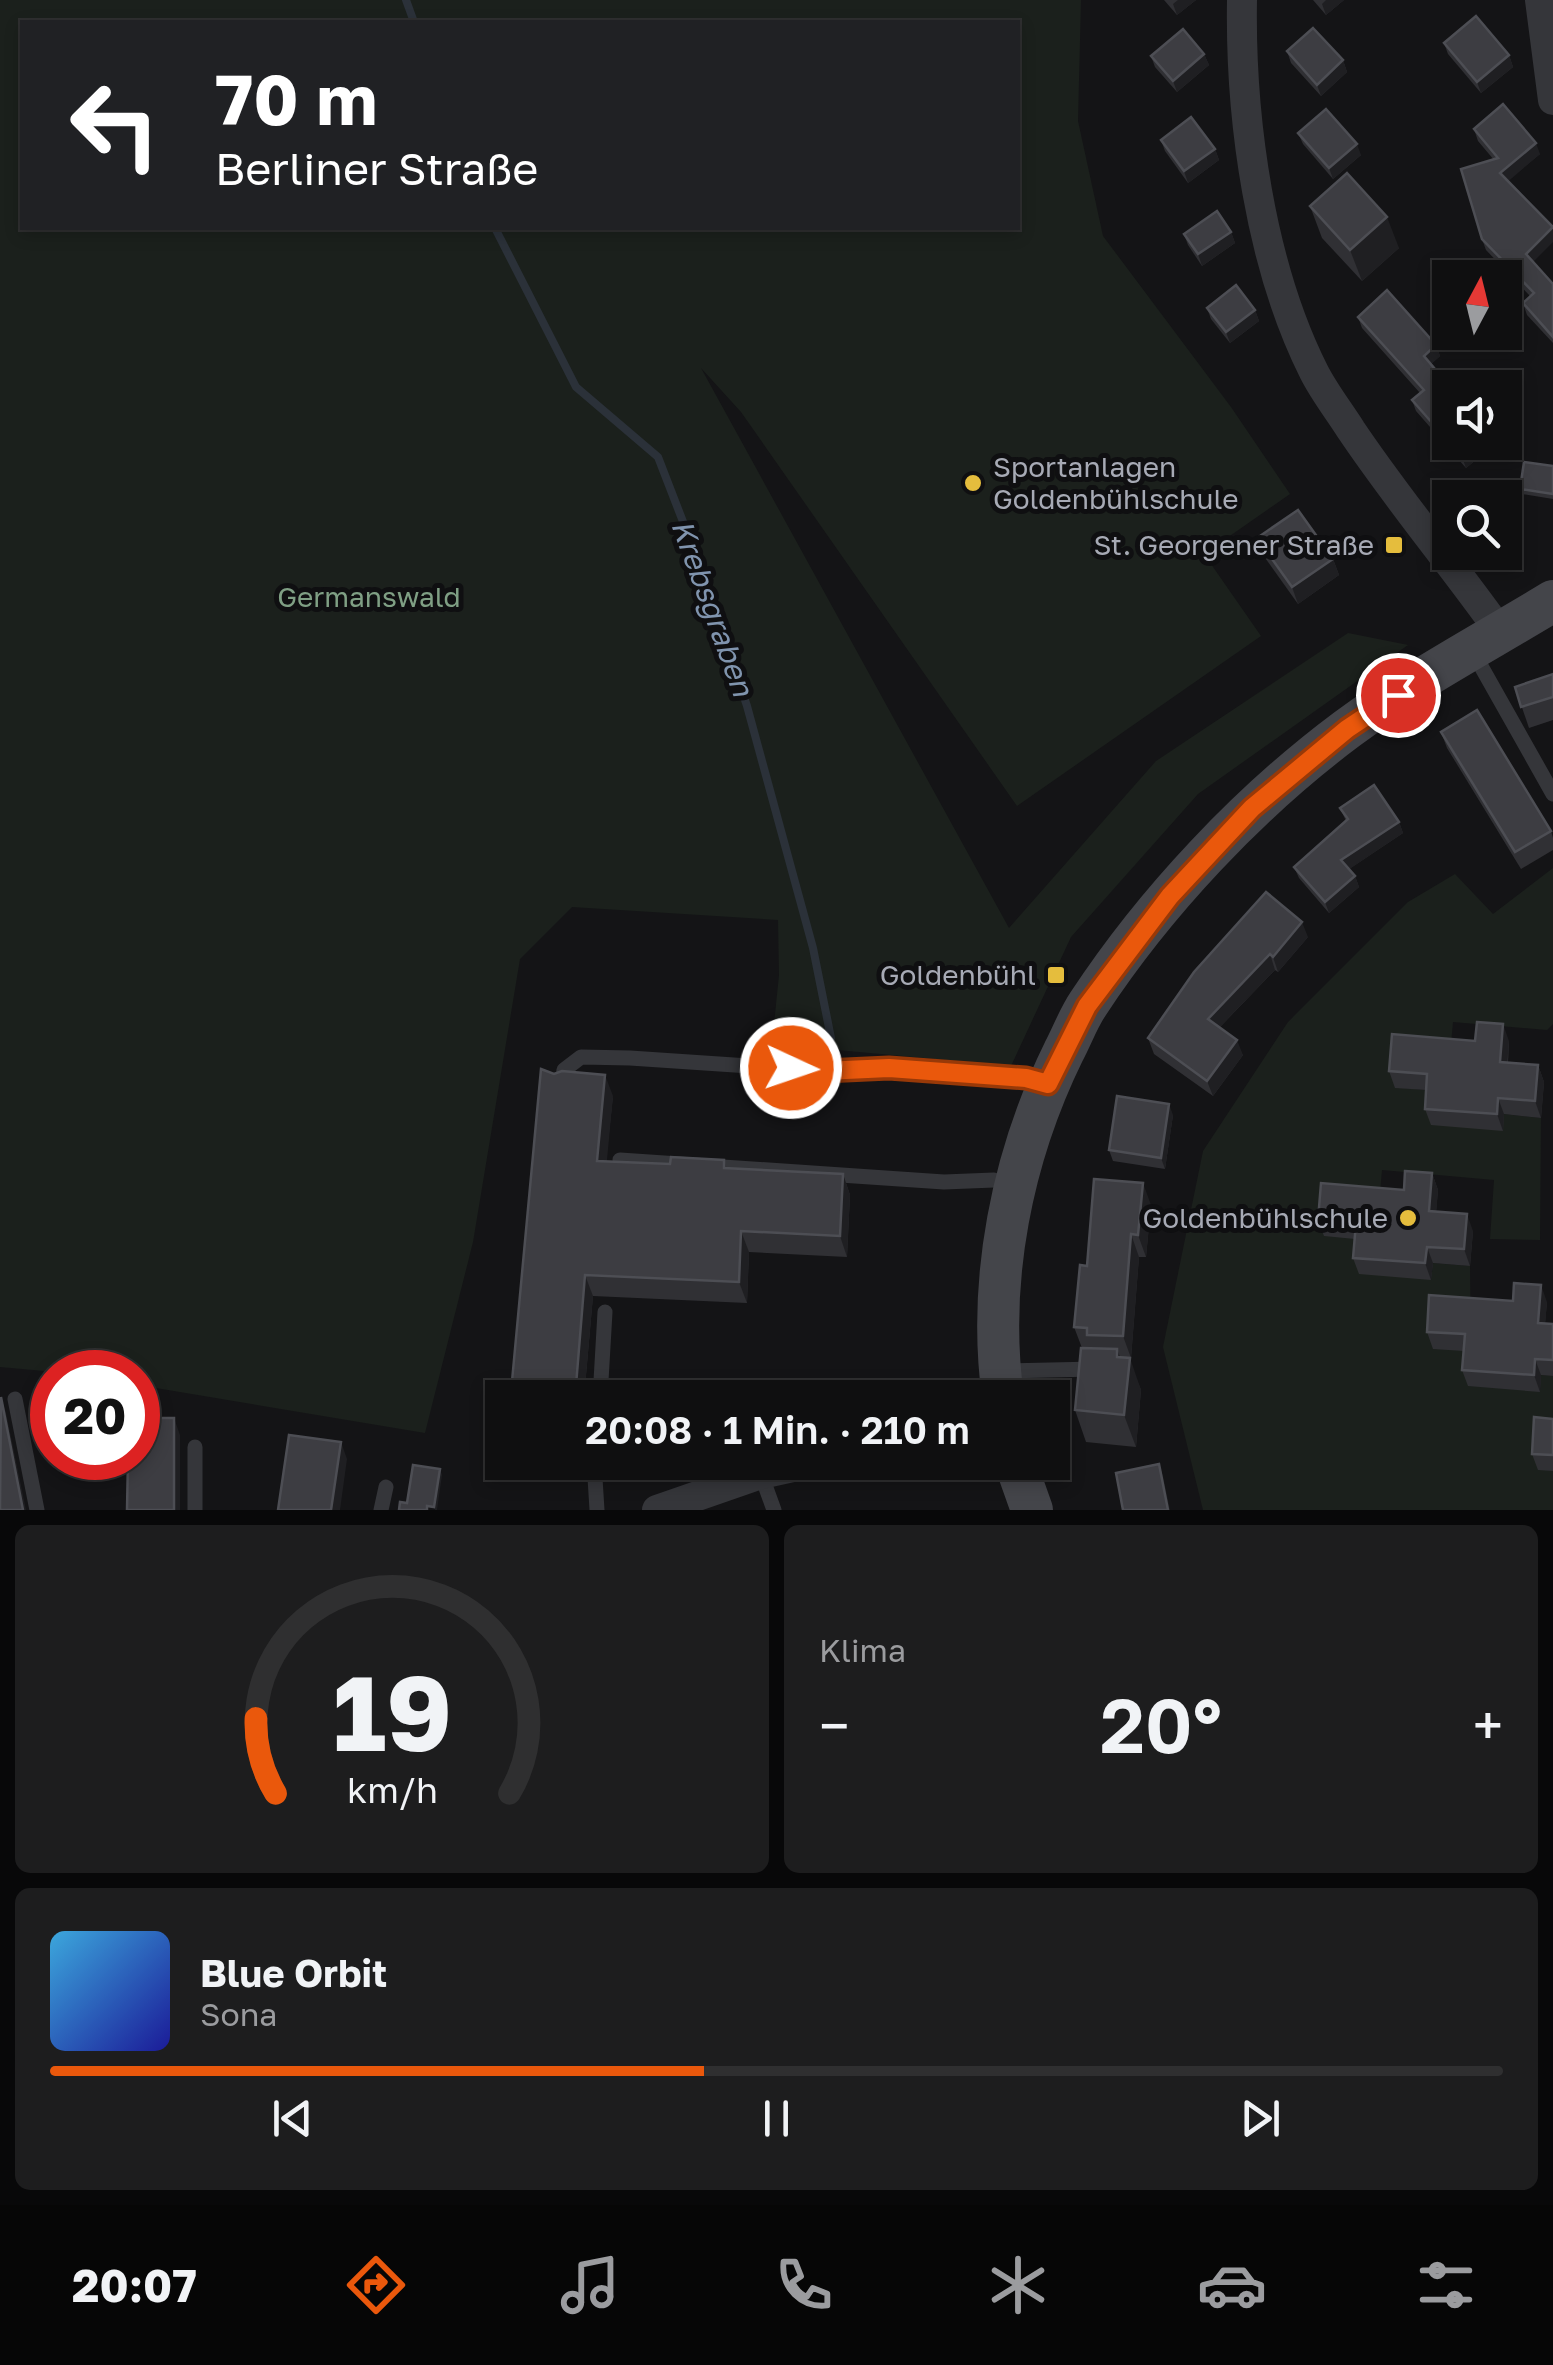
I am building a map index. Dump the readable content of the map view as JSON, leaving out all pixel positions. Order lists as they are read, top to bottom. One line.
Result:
{"water":["Krebsgraben"],"parks":["Germanswald"],"places":{"other":["Sportanlagen Goldenbühlschule","Goldenbühlschule"],"transit":["St. Georgener Straße","Goldenbühl"]},"north":"top","page":{"turn":["70 m","Berliner Straße"],"limit":"20","trip":"20:08 · 1 Min. · 210 m","tile":"Klima","heat":["−","20°","+"],"song":["Blue Orbit","Sona"],"tabs":"20:07","gauge":["19","km/h"]}}
